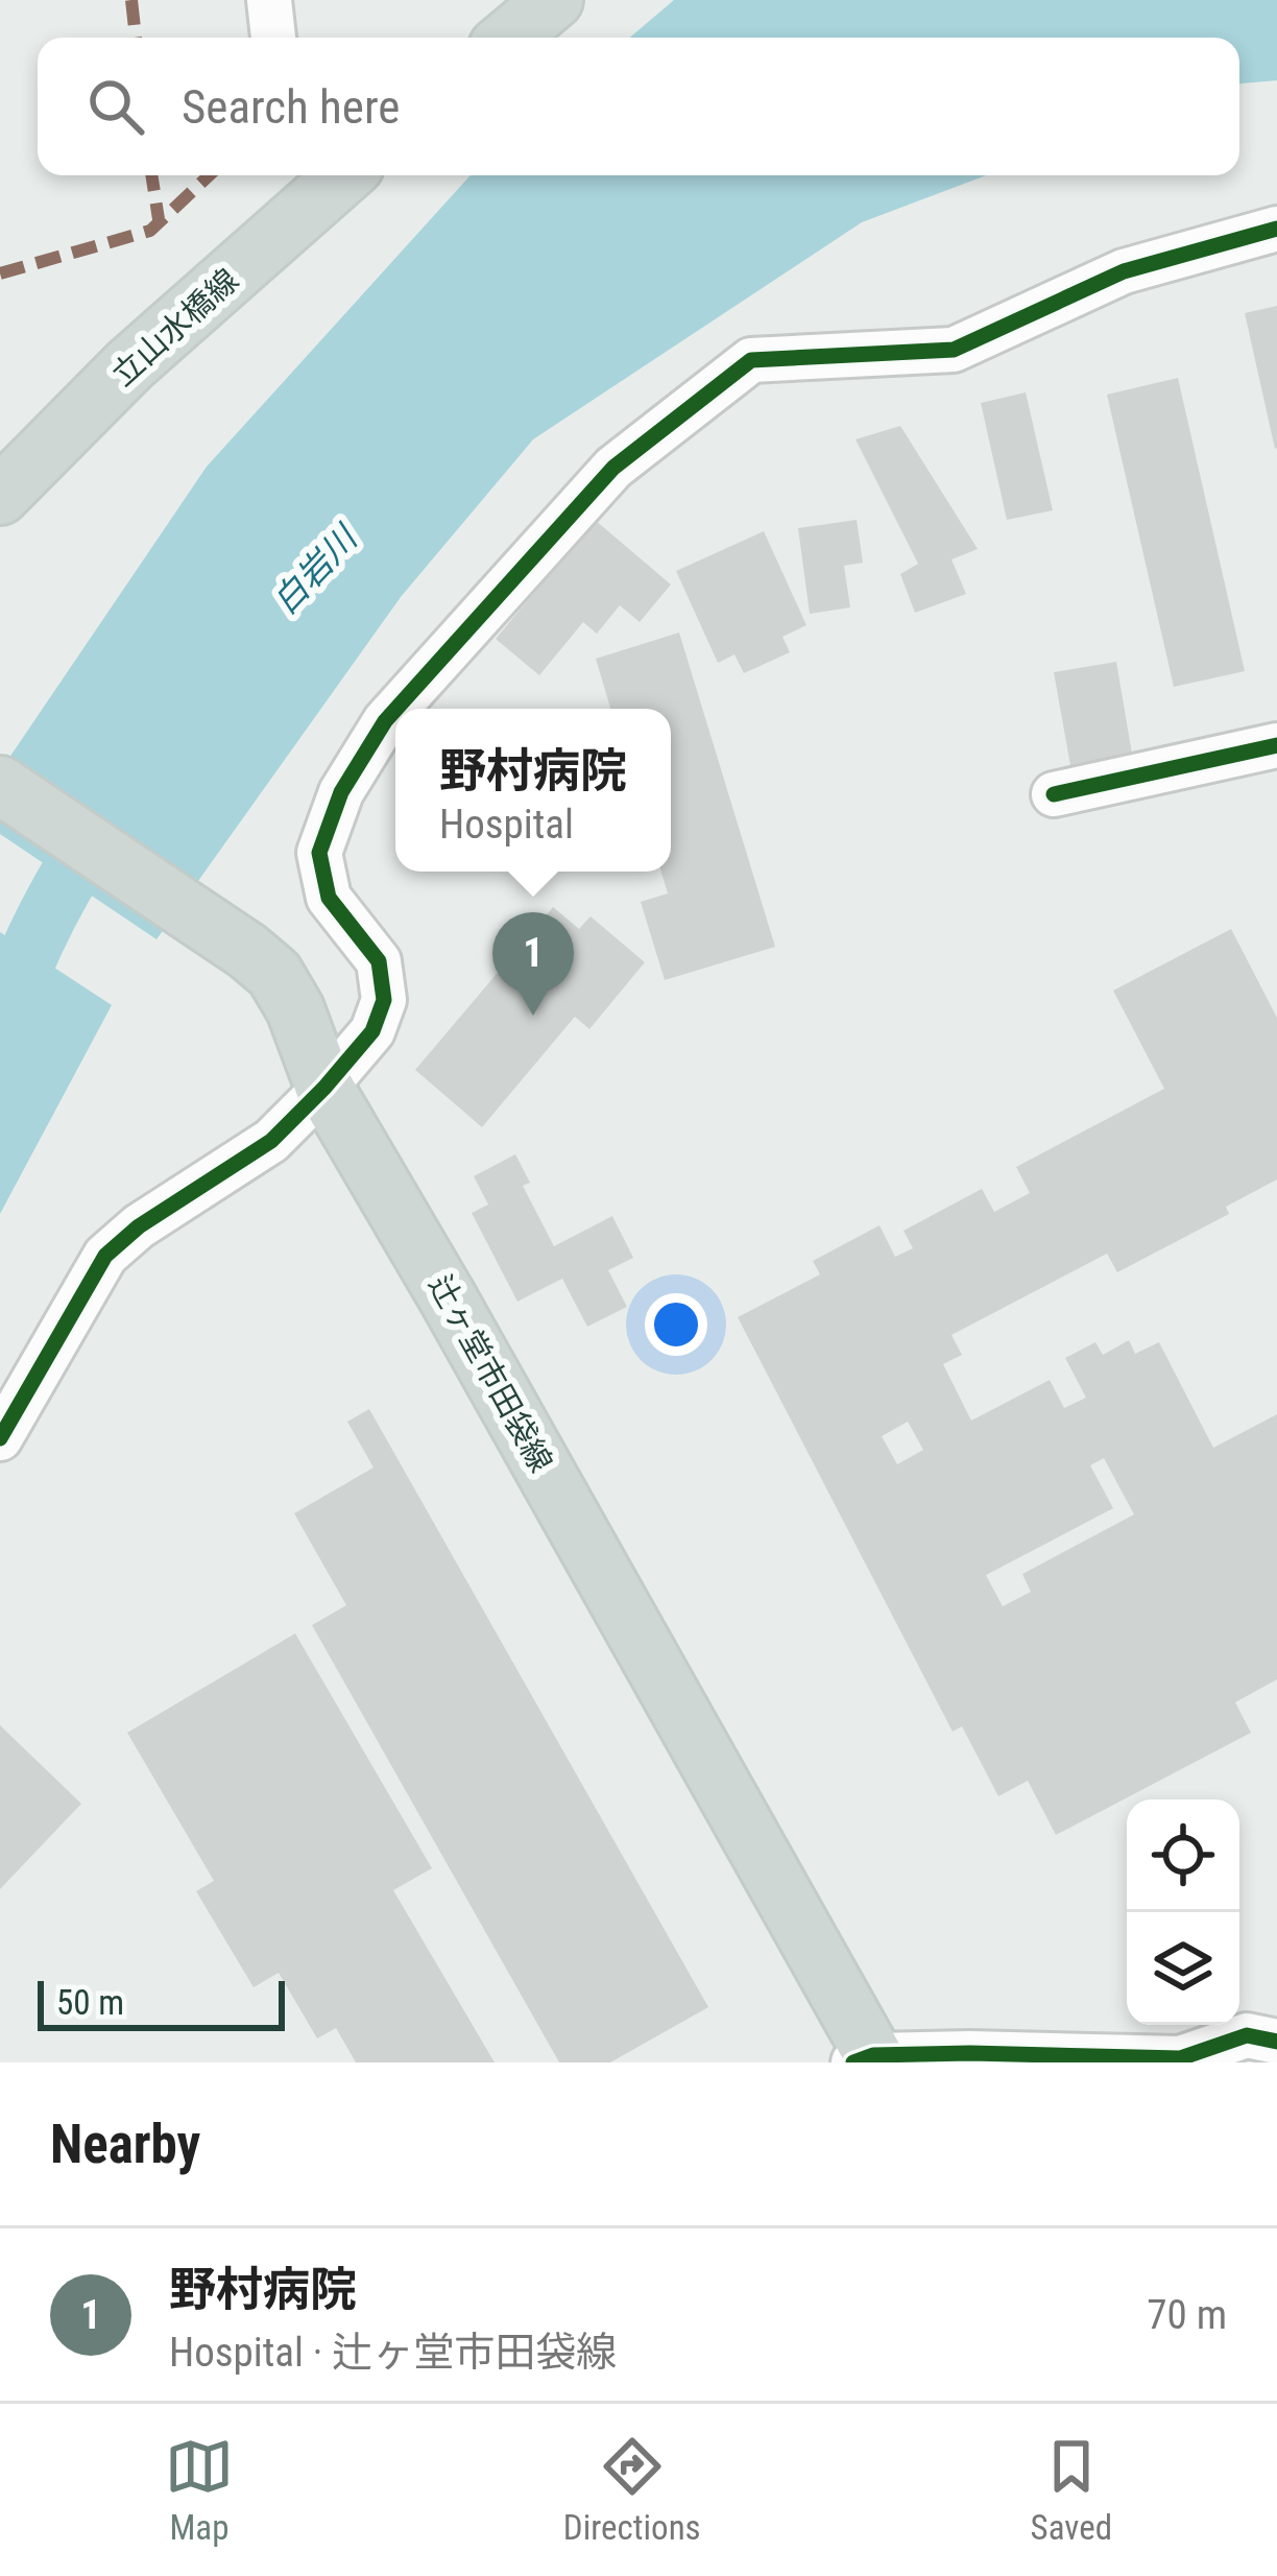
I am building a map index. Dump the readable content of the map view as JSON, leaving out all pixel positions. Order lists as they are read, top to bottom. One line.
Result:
{"streets":{"main road":["立山水橋線","辻ヶ堂市田袋線"]},"water":["白岩川"],"scale_bar":"50 m","page":{"search":"Search here","popup":["野村病院","Hospital"],"pins":"1","scale":"50 m","heading":"Nearby","list":[{"mark":"1","name":"野村病院","note":"Hospital · 辻ヶ堂市田袋線","value":"70 m"}],"nav":["Map","Directions","Saved"]}}
